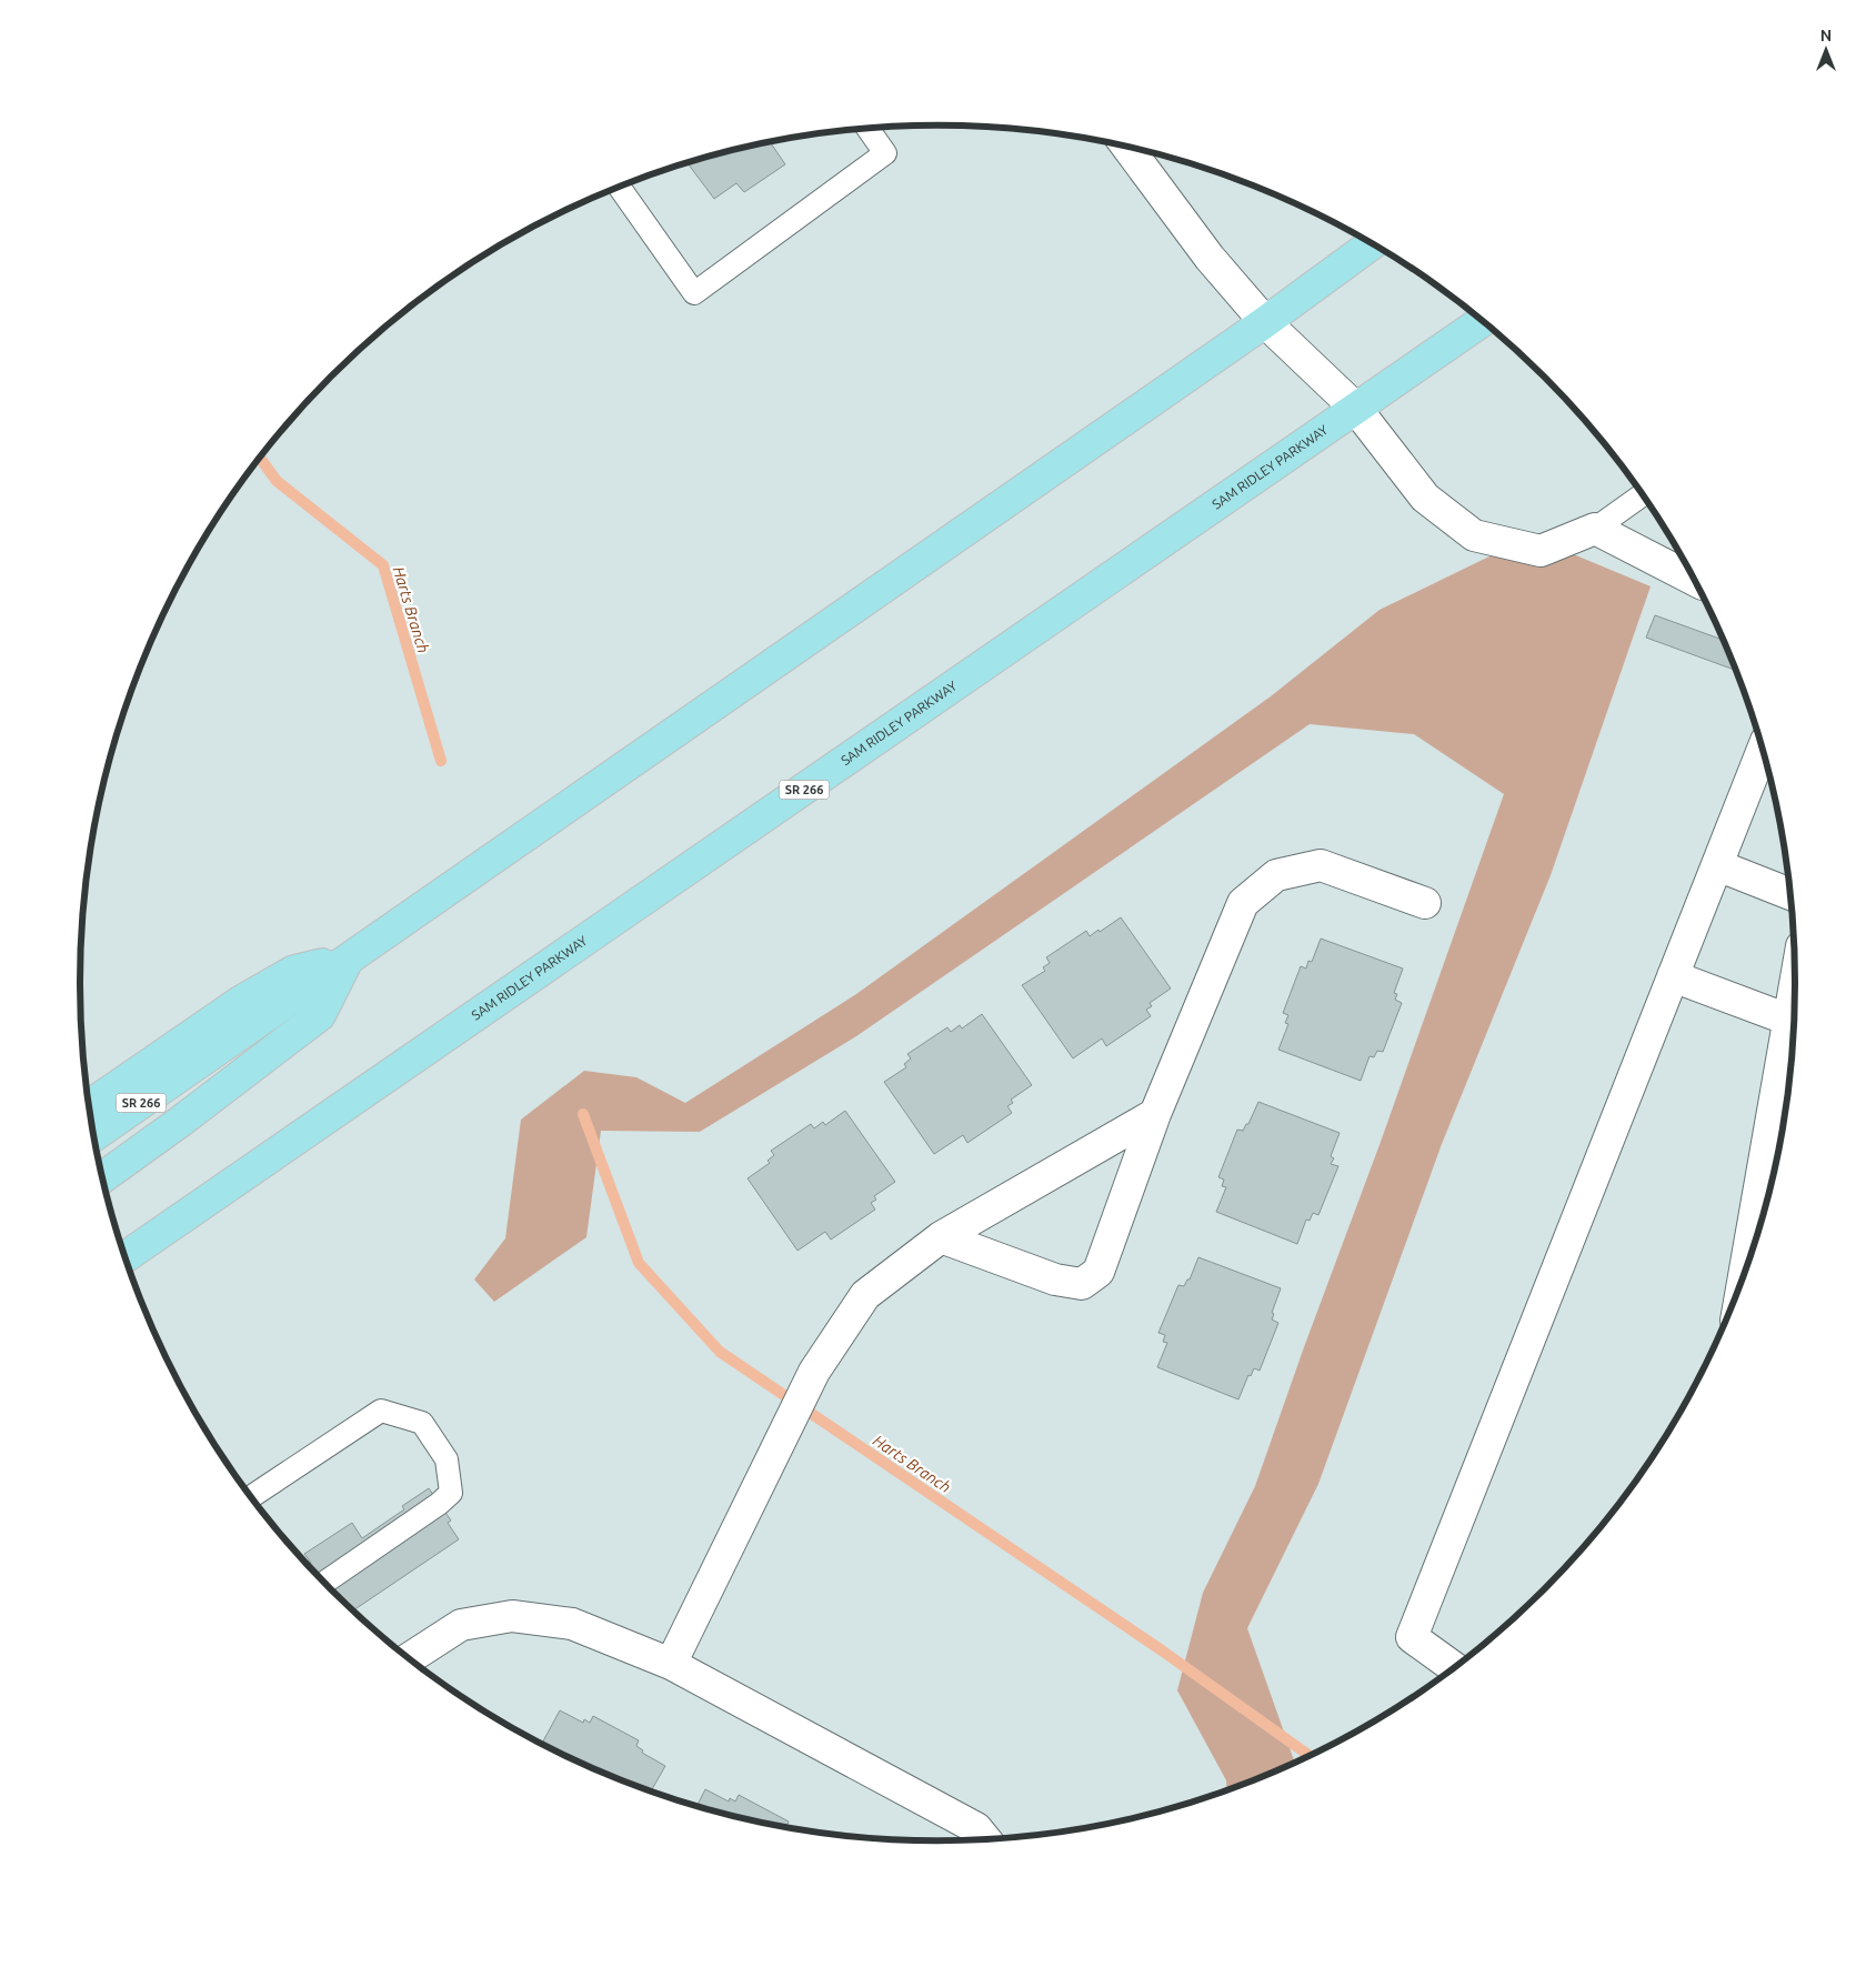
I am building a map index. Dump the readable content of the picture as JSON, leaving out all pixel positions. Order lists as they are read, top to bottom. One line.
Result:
{"streets":{"main road":["SAM RIDLEY PARKWAY","SR 266"]},"water":["Harts Branch"],"north":"top"}
